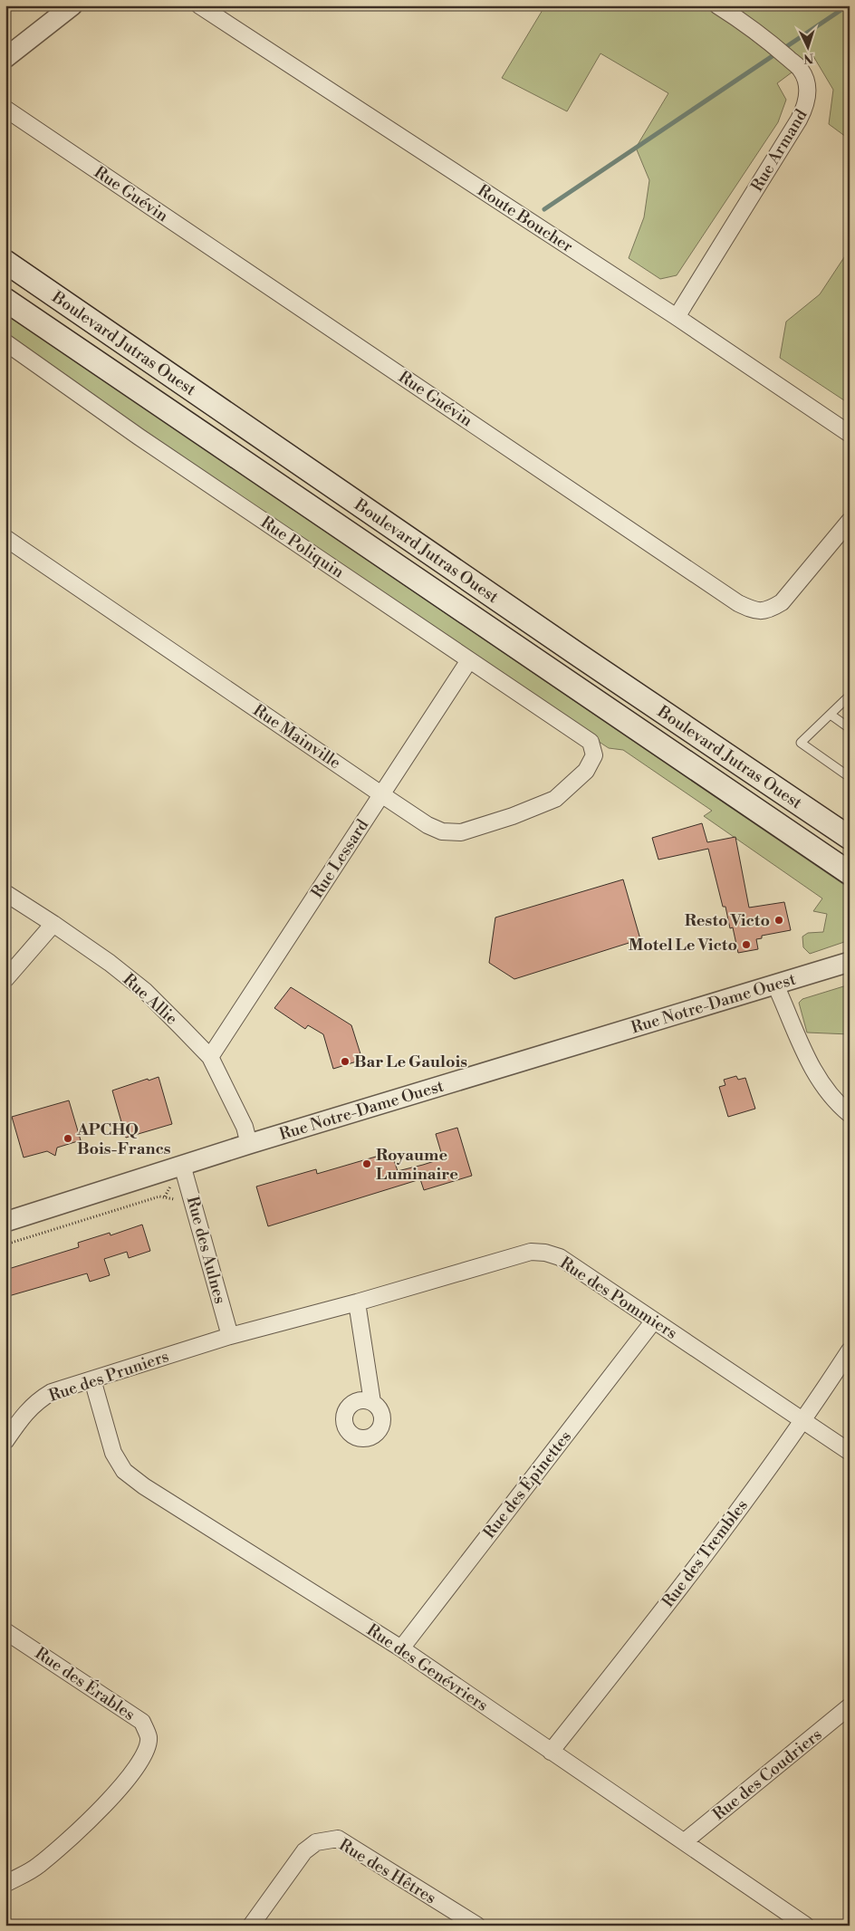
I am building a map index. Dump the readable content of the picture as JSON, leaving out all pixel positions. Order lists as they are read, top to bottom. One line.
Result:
{"streets":{"main road":["Boulevard Jutras Ouest"],"street":["Rue Armand","Rue Guévin","Route Boucher","Rue Poliquin","Rue Mainville","Rue Lessard","Rue Allie","Rue Notre-Dame Ouest","Rue des Aulnes","Rue des Pommiers","Rue des Pruniers","Rue des Épinettes","Rue des Trembles","Rue des Genévriers","Rue des Érables","Rue des Coudriers","Rue des Hêtres"]},"crossings":[["Rue Armand","Route Boucher"],["Rue Poliquin","Rue Mainville"],["Rue Poliquin","Rue Lessard"],["Rue Mainville","Rue Lessard"],["Rue Lessard","Rue Allie"],["Rue Allie","Rue Notre-Dame Ouest"],["Rue Notre-Dame Ouest","Rue des Aulnes"],["Rue des Aulnes","Rue des Pommiers"],["Rue des Aulnes","Rue des Pruniers"],["Rue des Pommiers","Rue des Pruniers"],["Rue des Pommiers","Rue des Épinettes"],["Rue des Pommiers","Rue des Trembles"],["Rue des Pruniers","Rue des Genévriers"],["Rue des Épinettes","Rue des Genévriers"],["Rue des Trembles","Rue des Genévriers"],["Rue des Genévriers","Rue des Coudriers"]],"places":["Resto Victo","Motel Le Victo","Bar Le Gaulois","APCHQ Bois-Francs","Royaume Luminaire"],"north":"bottom"}
